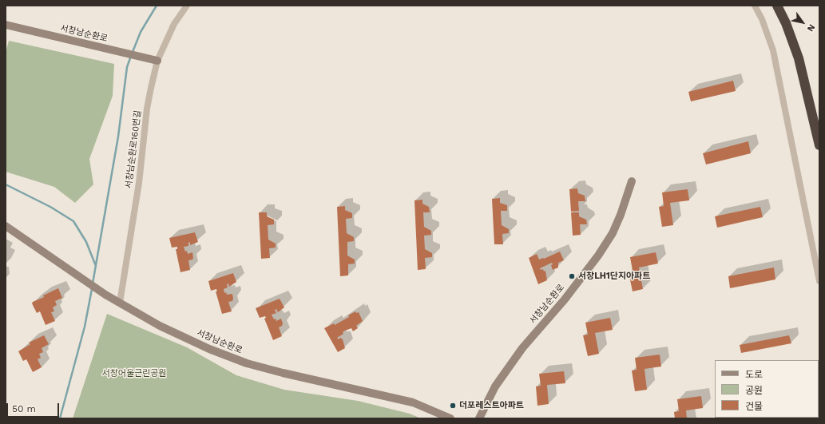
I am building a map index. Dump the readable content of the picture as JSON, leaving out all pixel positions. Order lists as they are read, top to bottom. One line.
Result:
{"streets":{"street":["서창남순환로","서창남순환로160번길"]},"crossings":[["서창남순환로","서창남순환로160번길"]],"parks":["서창어울근린공원"],"places":["서창LH1단지아파트","더포레스트아파트"],"legend":["도로","공원","건물"],"scale_bar":"50 m","north":"bottom right"}
